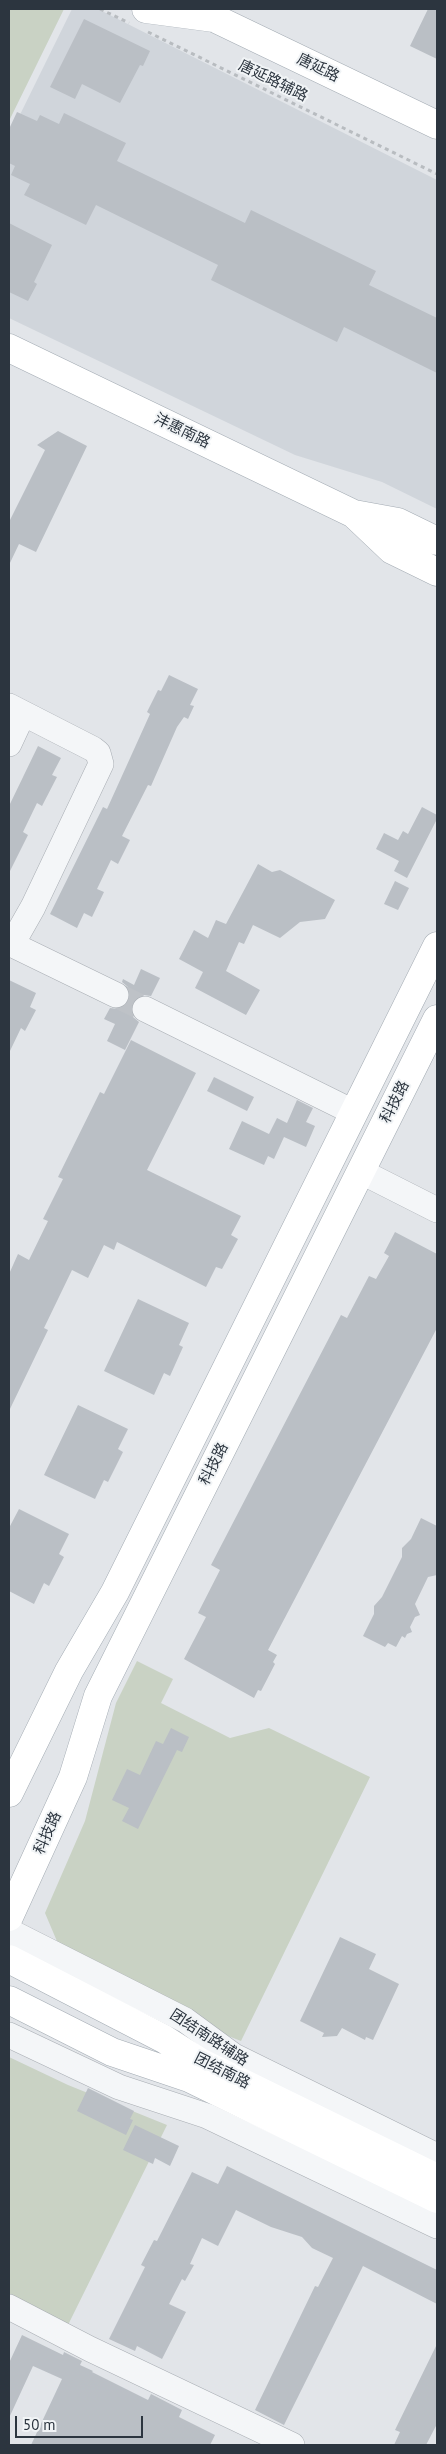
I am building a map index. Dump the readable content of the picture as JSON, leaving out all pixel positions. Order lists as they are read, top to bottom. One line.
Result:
{"streets":{"main road":["唐延路","沣惠南路","科技路","团结南路"],"street":["团结南路辅路"],"path":["唐延路辅路"]},"crossings":[["唐延路","唐延路辅路"]],"scale_bar":"50 m"}
